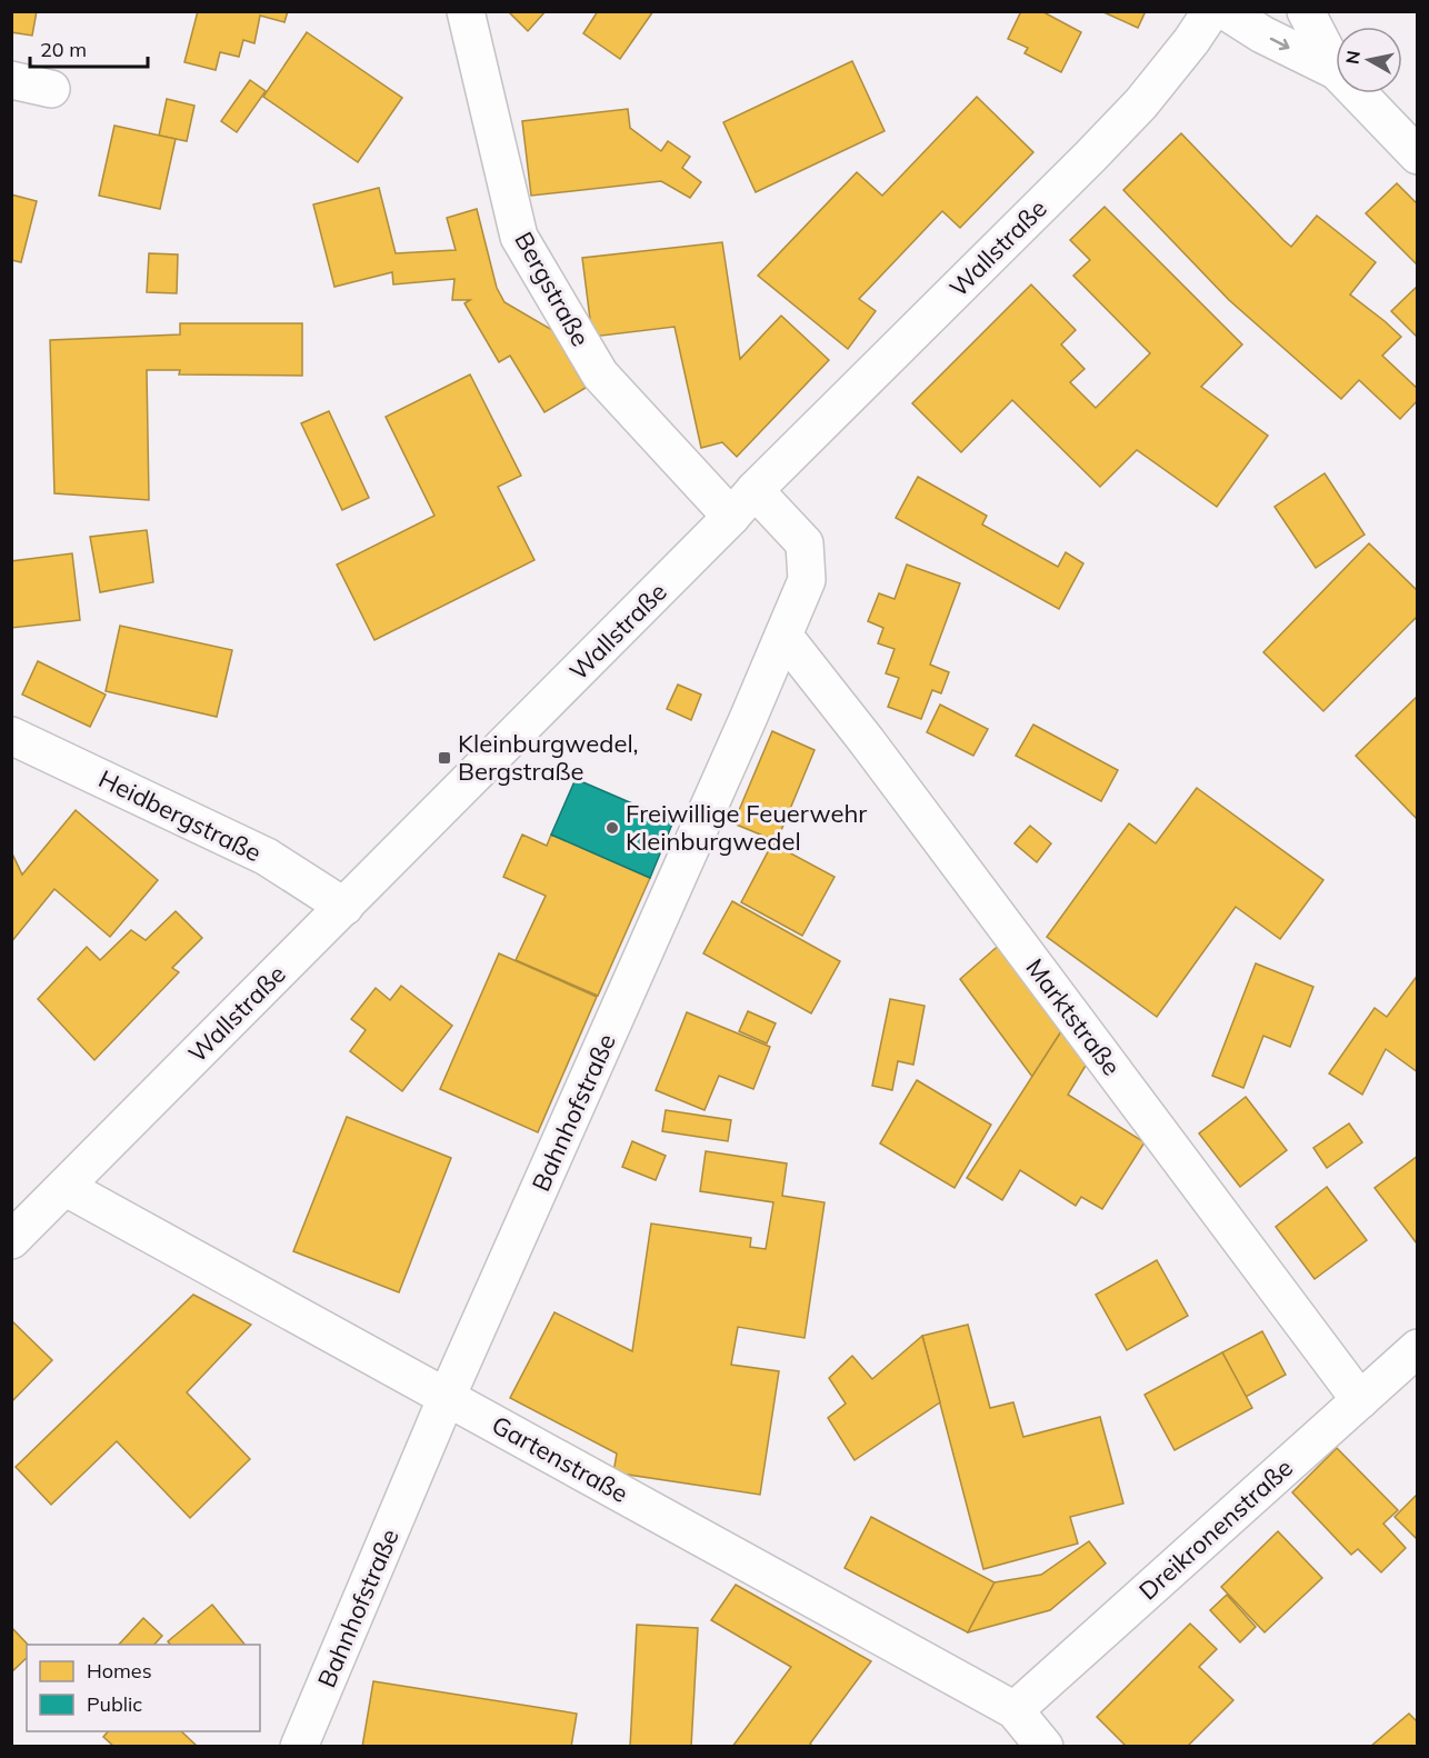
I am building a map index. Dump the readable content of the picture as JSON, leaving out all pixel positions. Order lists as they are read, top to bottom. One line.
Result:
{"streets":{"street":["Wallstraße","Bergstraße","Heidbergstraße","Marktstraße","Bahnhofstraße","Gartenstraße","Dreikronenstraße"]},"crossings":[["Wallstraße","Bergstraße"],["Wallstraße","Heidbergstraße"],["Wallstraße","Bahnhofstraße"],["Wallstraße","Gartenstraße"],["Bergstraße","Bahnhofstraße"],["Marktstraße","Bahnhofstraße"],["Marktstraße","Dreikronenstraße"],["Bahnhofstraße","Gartenstraße"],["Gartenstraße","Dreikronenstraße"]],"places":{"transit":["Kleinburgwedel, Bergstraße"],"other":["Freiwillige Feuerwehr Kleinburgwedel"]},"legend":["Homes","Public"],"scale_bar":"20 m","north":"left"}
